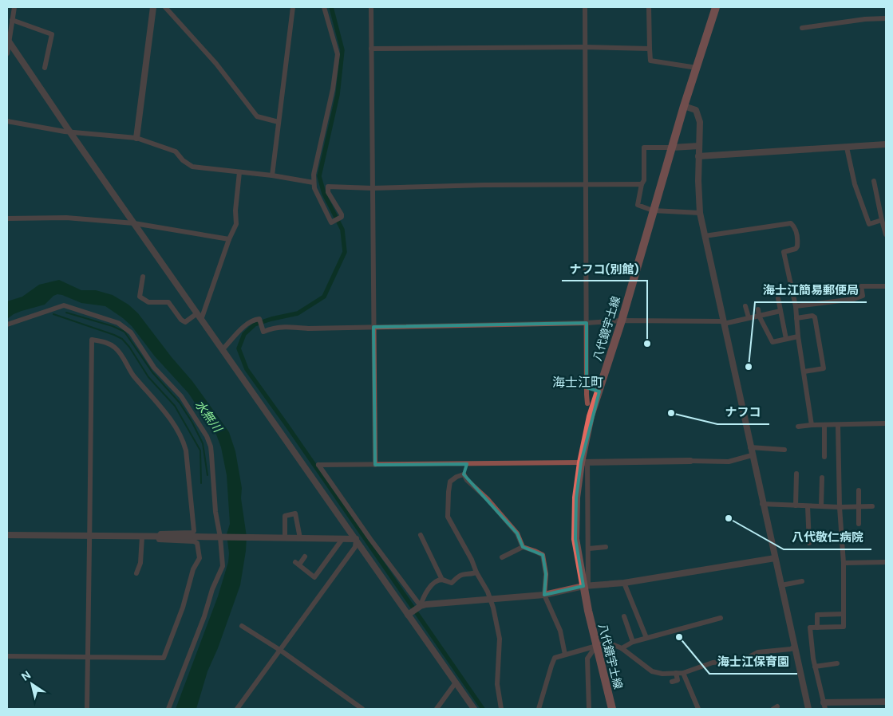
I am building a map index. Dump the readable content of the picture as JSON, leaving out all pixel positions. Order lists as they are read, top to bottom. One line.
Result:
{"streets":{"main road":["八代鏡宇土線"]},"districts":["海士江町"],"water":["水無川"],"places":["ナフコ(別館)","海士江簡易郵便局","ナフコ","八代敬仁病院","海士江保育園"],"north":"top left"}
